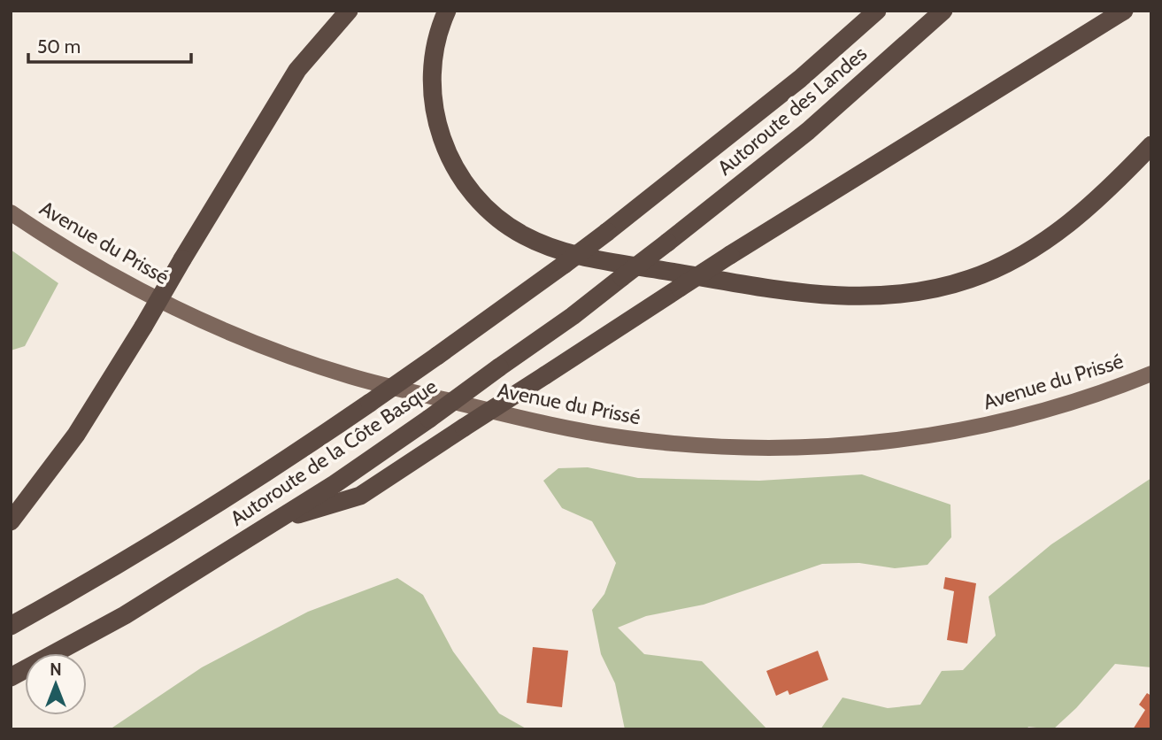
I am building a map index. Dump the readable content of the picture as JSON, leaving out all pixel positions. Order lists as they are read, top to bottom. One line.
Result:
{"streets":{"highway":["Autoroute des Landes","Autoroute de la Côte Basque"],"main road":["Avenue du Prissé"]},"crossings":[["Autoroute des Landes","Autoroute de la Côte Basque"]],"scale_bar":"50 m","north":"top"}
